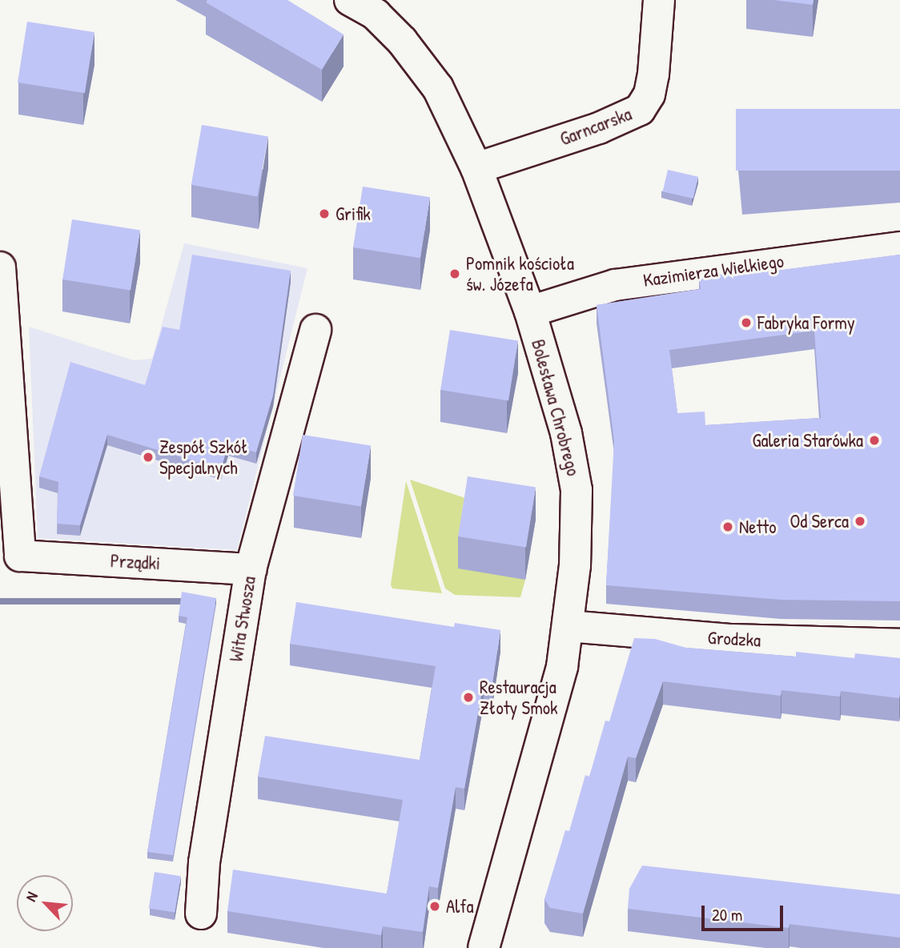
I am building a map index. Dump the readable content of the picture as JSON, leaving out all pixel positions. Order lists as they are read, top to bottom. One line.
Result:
{"streets":{"street":["Garncarska","Kazimierza Wielkiego","Bolesława Chrobrego","Prządki","Wita Stwosza","Grodzka"]},"crossings":[["Garncarska","Bolesława Chrobrego"],["Kazimierza Wielkiego","Bolesława Chrobrego"],["Bolesława Chrobrego","Grodzka"],["Prządki","Wita Stwosza"]],"places":["Grifik","Pomnik kościoła św. Józefa","Fabryka Formy","Galeria Starówka","Zespół Szkół Specjalnych","Od Serca","Netto","Restauracja Złoty Smok","Alfa"],"scale_bar":"20 m","north":"top left"}
